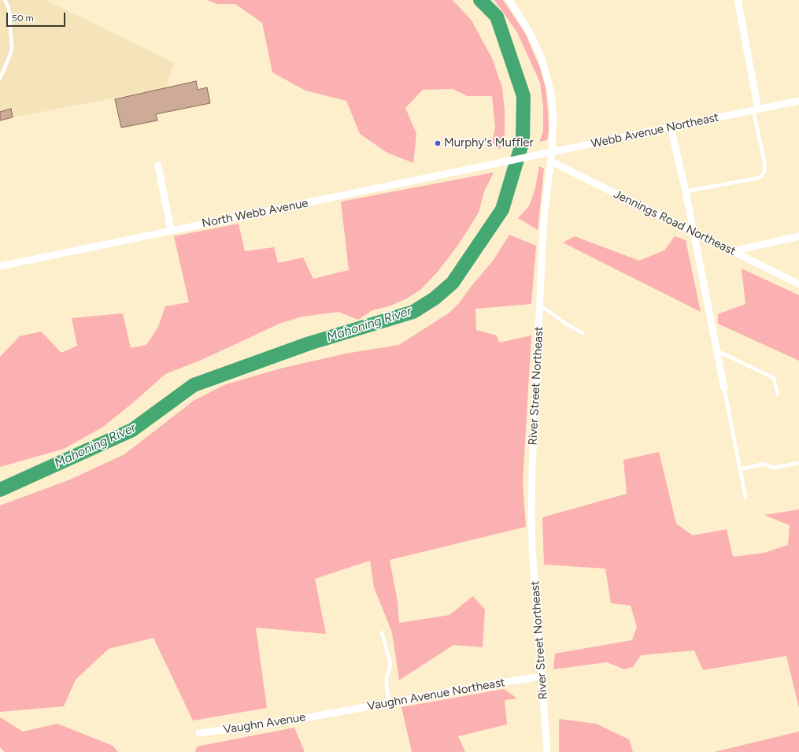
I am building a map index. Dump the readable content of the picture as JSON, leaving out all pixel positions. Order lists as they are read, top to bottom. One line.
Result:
{"streets":{"street":["Webb Avenue Northeast","North Webb Avenue","Jennings Road Northeast","River Street Northeast","Vaughn Avenue Northeast","Vaughn Avenue"]},"crossings":[["Webb Avenue Northeast","North Webb Avenue"],["Webb Avenue Northeast","River Street Northeast"],["Jennings Road Northeast","River Street Northeast"],["River Street Northeast","Vaughn Avenue Northeast"],["Vaughn Avenue Northeast","Vaughn Avenue"]],"water":["Mahoning River"],"places":["Murphy's Muffler"],"scale_bar":"50 m"}
